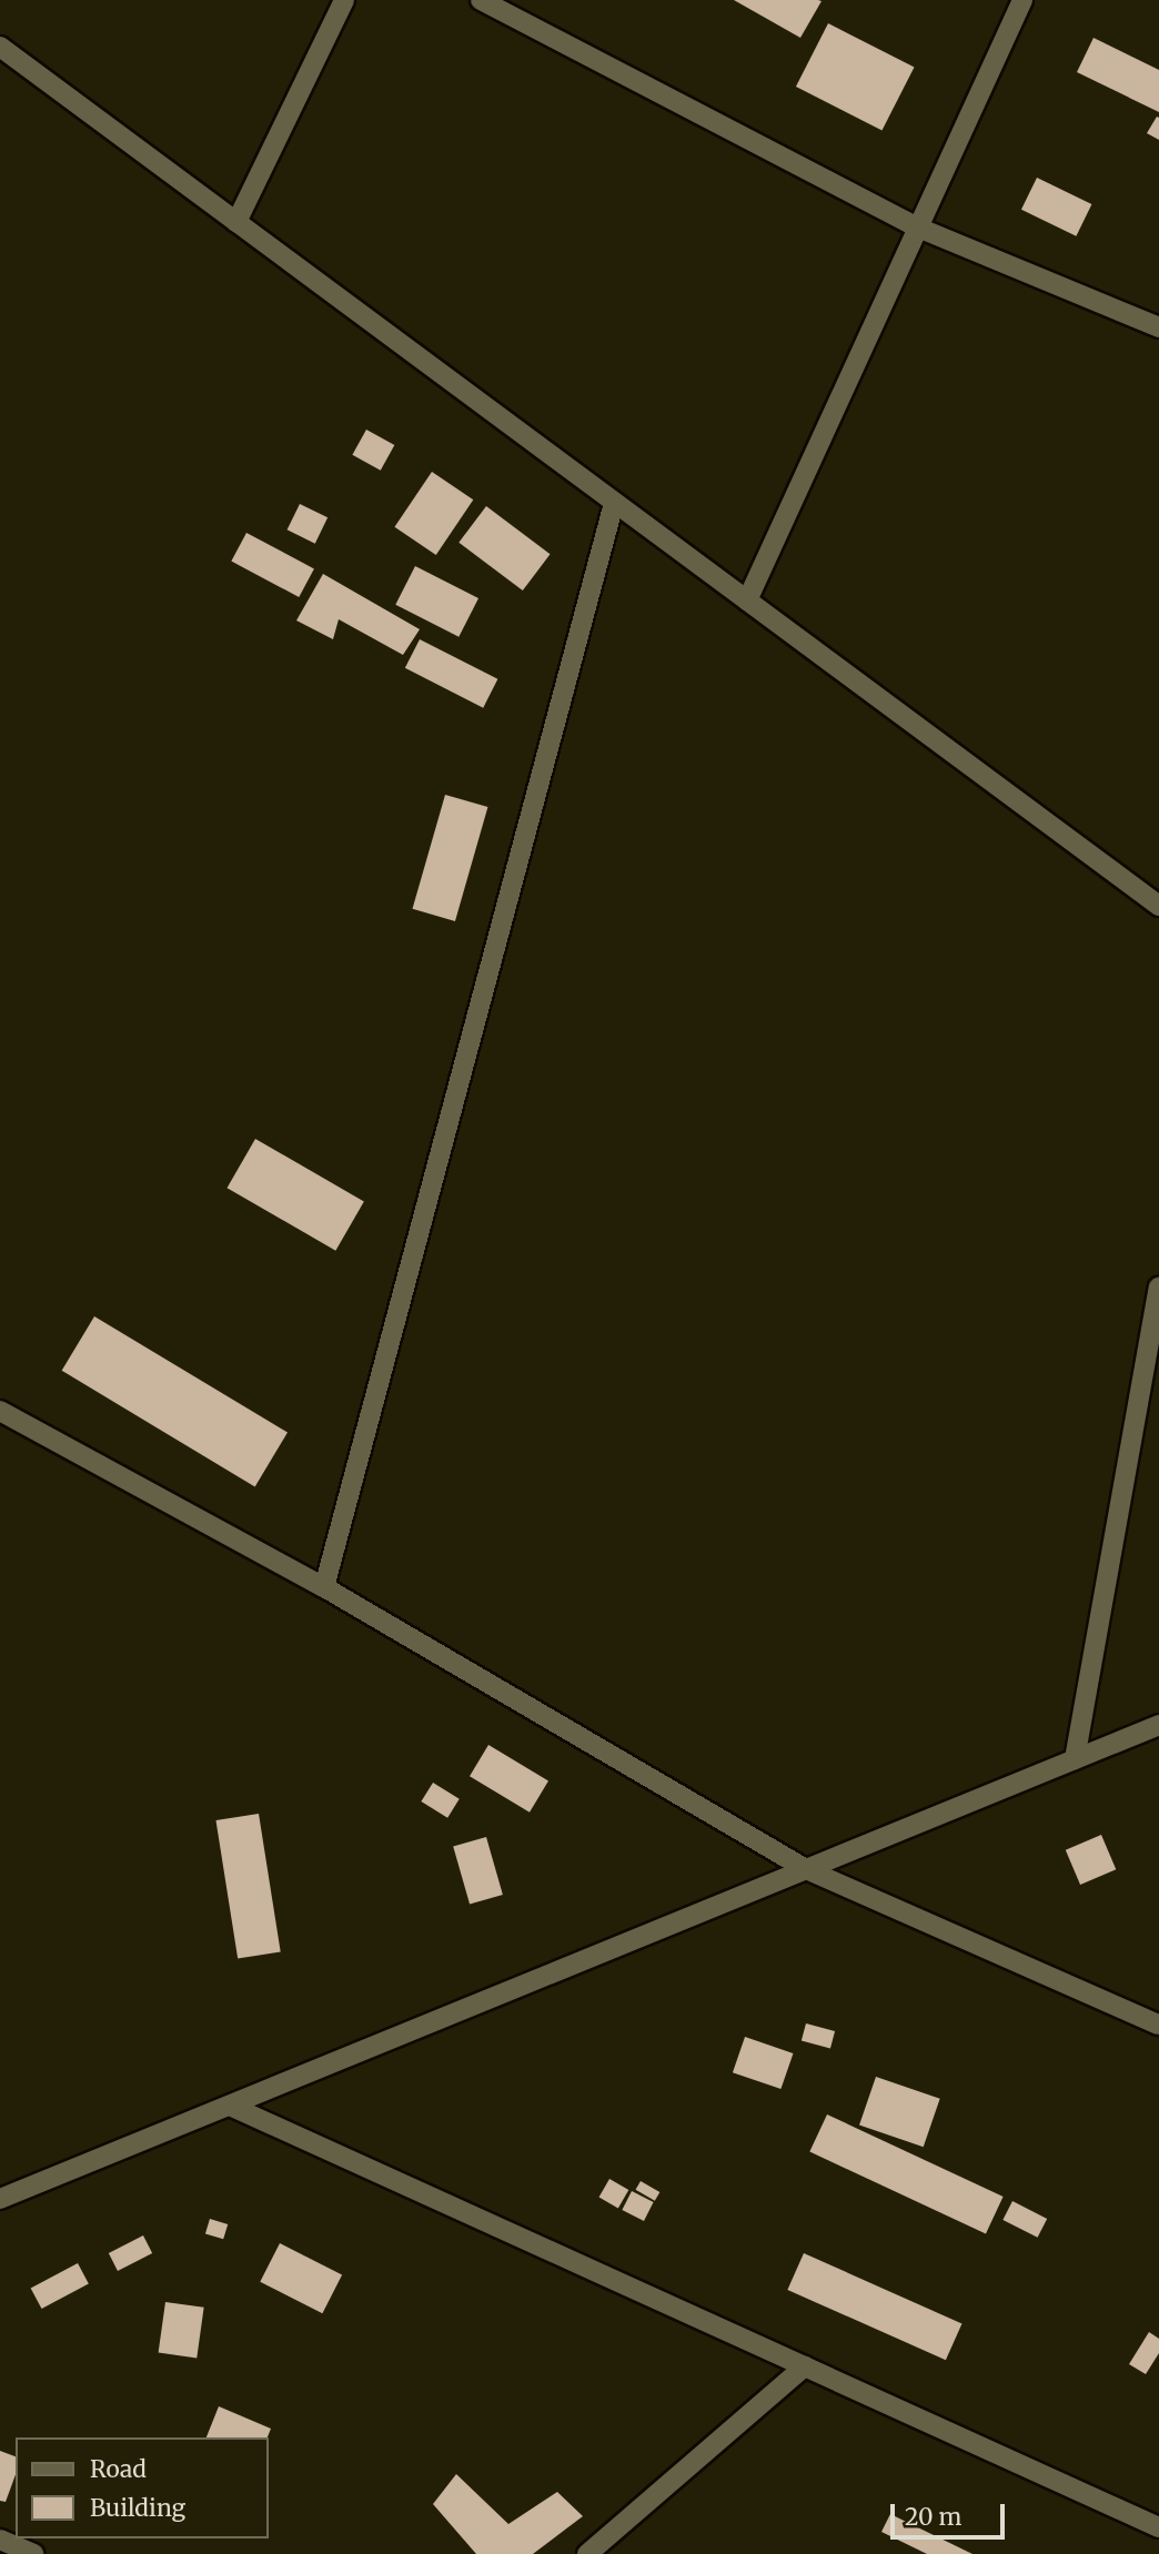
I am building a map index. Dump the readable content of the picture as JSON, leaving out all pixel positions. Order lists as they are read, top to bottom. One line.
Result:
{"legend":["Road","Building"],"scale_bar":"20 m"}
